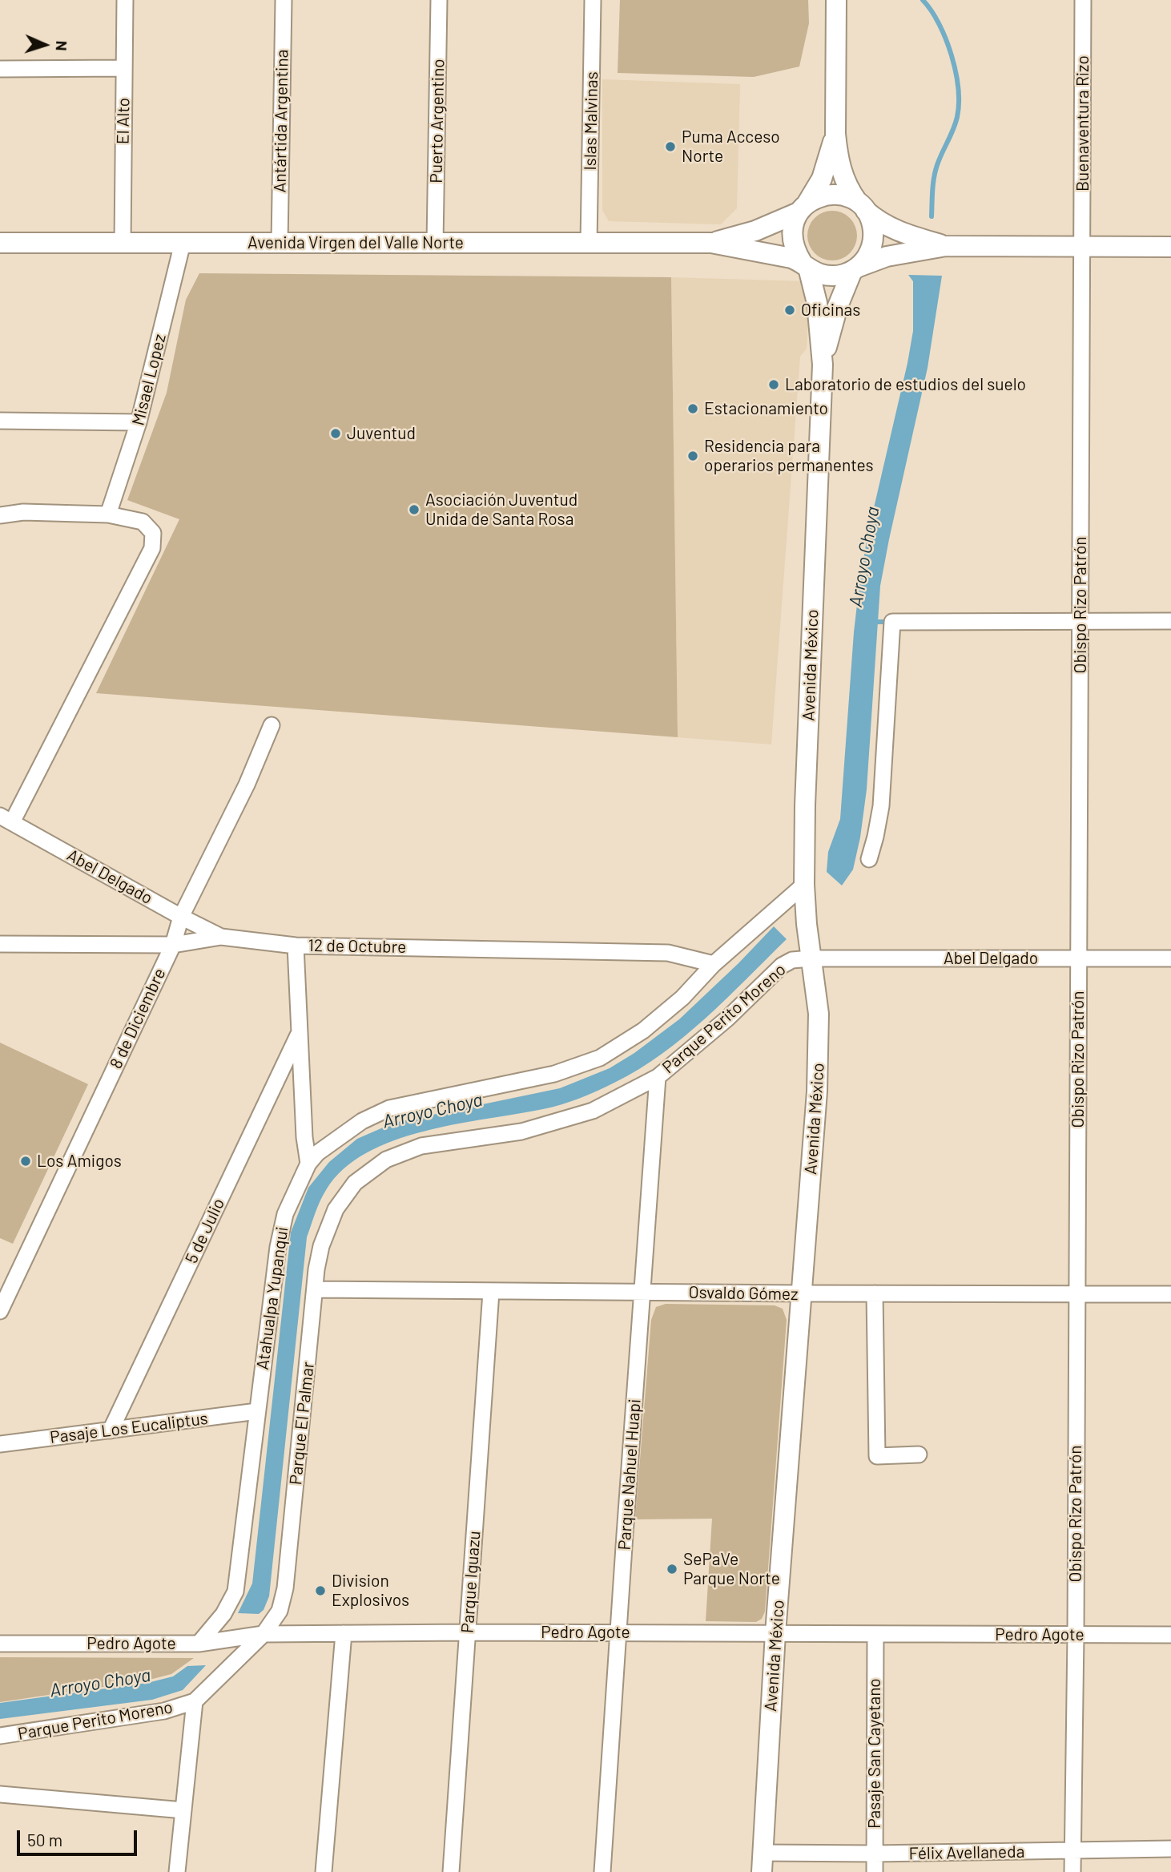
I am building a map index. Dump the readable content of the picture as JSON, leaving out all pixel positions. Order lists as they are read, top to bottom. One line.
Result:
{"streets":{"main road":["Avenida Virgen del Valle Norte","Avenida México"],"street":["El Alto","Antártida Argentina","Puerto Argentino","Islas Malvinas","Buenaventura Rizo","Misael Lopez","Obispo Rizo Patrón","Abel Delgado","12 de Octubre","8 de Diciembre","Parque Perito Moreno","5 de Julio","Osvaldo Gómez","Atahualpa Yupanqui","Parque El Palmar","Pasaje Los Eucaliptus","Parque Nahuel Huapi","Parque Iguazu","Pedro Agote","Pasaje San Cayetano","Félix Avellaneda"]},"crossings":[["El Alto","Avenida Virgen del Valle Norte"],["Antártida Argentina","Avenida Virgen del Valle Norte"],["Puerto Argentino","Avenida Virgen del Valle Norte"],["Islas Malvinas","Avenida Virgen del Valle Norte"],["Buenaventura Rizo","Obispo Rizo Patrón"],["Avenida Virgen del Valle Norte","Misael Lopez"],["Avenida Virgen del Valle Norte","Avenida México"],["Obispo Rizo Patrón","Abel Delgado"],["Obispo Rizo Patrón","Osvaldo Gómez"],["Obispo Rizo Patrón","Pedro Agote"],["Obispo Rizo Patrón","Félix Avellaneda"],["Avenida México","Abel Delgado"],["Avenida México","Parque Perito Moreno"],["Avenida México","Osvaldo Gómez"],["Avenida México","Pedro Agote"],["Avenida México","Félix Avellaneda"],["Abel Delgado","12 de Octubre"],["Abel Delgado","8 de Diciembre"],["Abel Delgado","Parque Perito Moreno"],["12 de Octubre","8 de Diciembre"],["Parque Perito Moreno","Parque El Palmar"],["Parque Perito Moreno","Parque Nahuel Huapi"],["Parque Perito Moreno","Pedro Agote"],["5 de Julio","Pasaje Los Eucaliptus"],["Osvaldo Gómez","Parque El Palmar"],["Osvaldo Gómez","Parque Nahuel Huapi"],["Osvaldo Gómez","Parque Iguazu"],["Atahualpa Yupanqui","Pasaje Los Eucaliptus"],["Atahualpa Yupanqui","Pedro Agote"],["Parque El Palmar","Pedro Agote"],["Parque Nahuel Huapi","Pedro Agote"],["Parque Iguazu","Pedro Agote"],["Pedro Agote","Pasaje San Cayetano"],["Pasaje San Cayetano","Félix Avellaneda"]],"water":["Arroyo Choya"],"places":["Puma Acceso Norte","Oficinas","Laboratorio de estudios del suelo","Estacionamiento","Juventud","Residencia para operarios permanentes","Asociación Juventud Unida de Santa Rosa","Los Amigos","SePaVe Parque Norte","Division Explosivos"],"scale_bar":"50 m","north":"right"}
